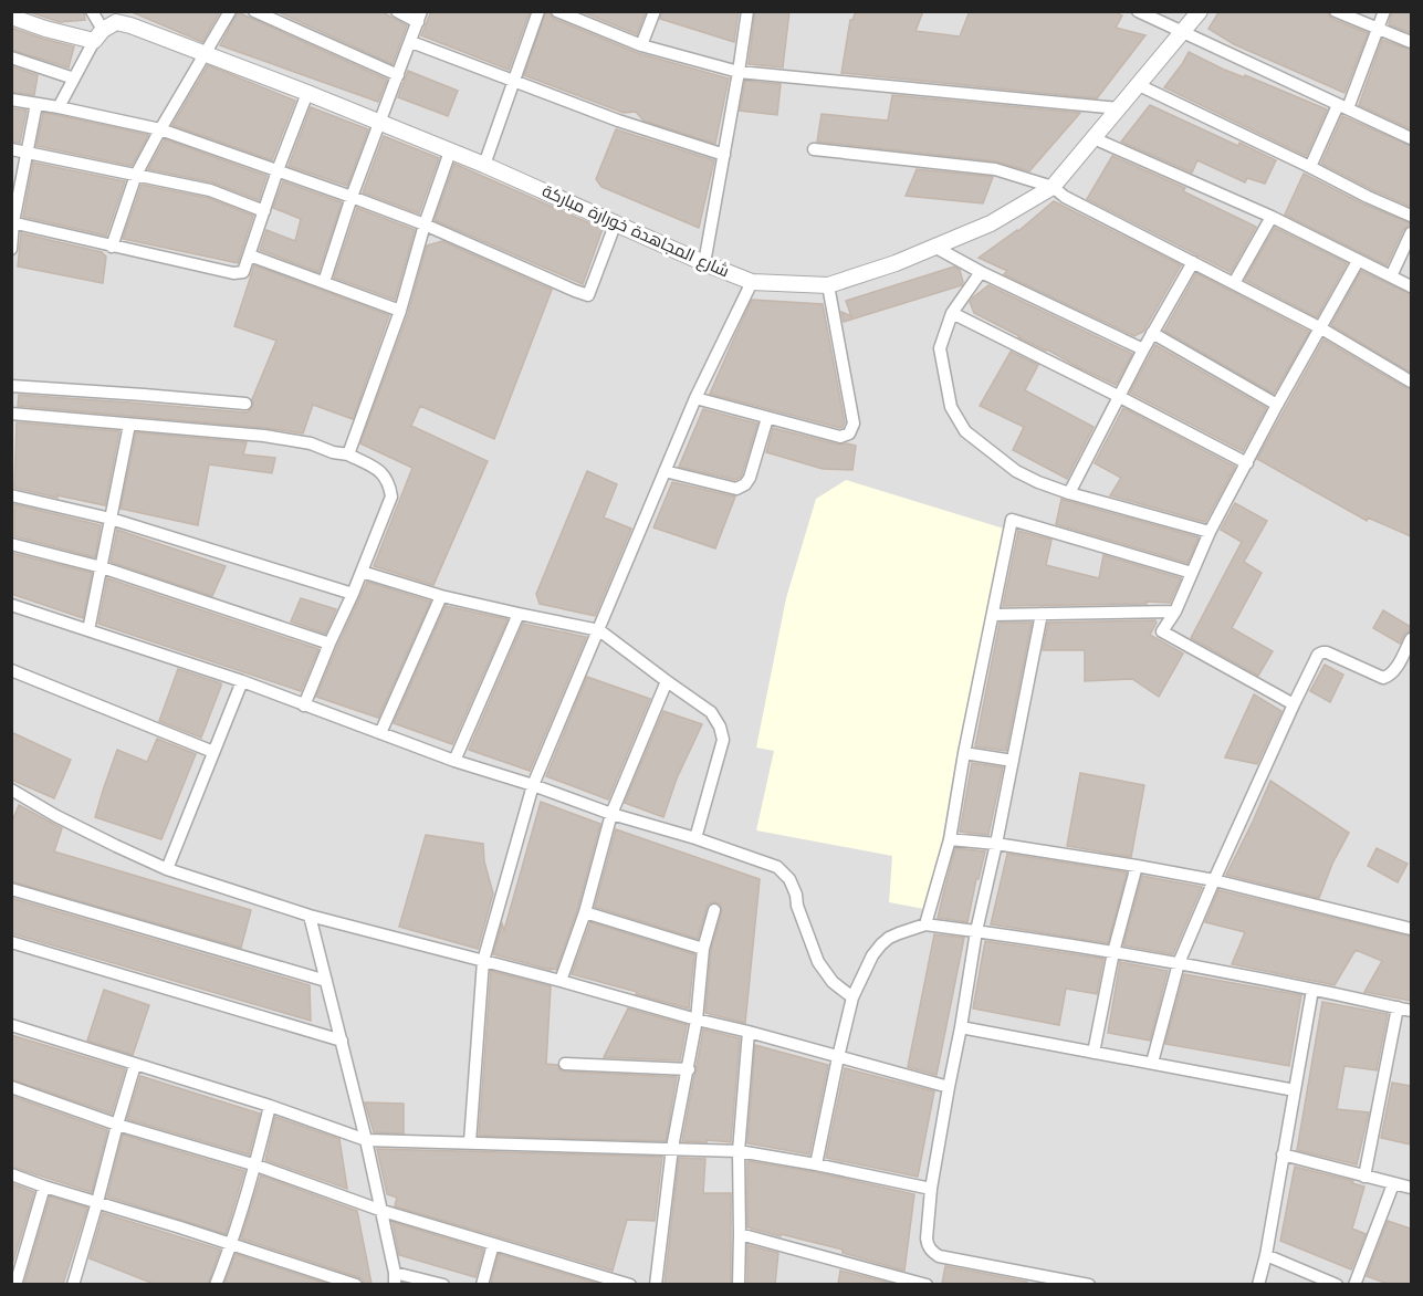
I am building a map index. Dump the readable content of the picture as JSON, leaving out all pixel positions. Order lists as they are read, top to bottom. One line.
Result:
{"streets":{"street":["شارع المجاهدة خورارة مباركة"]}}
